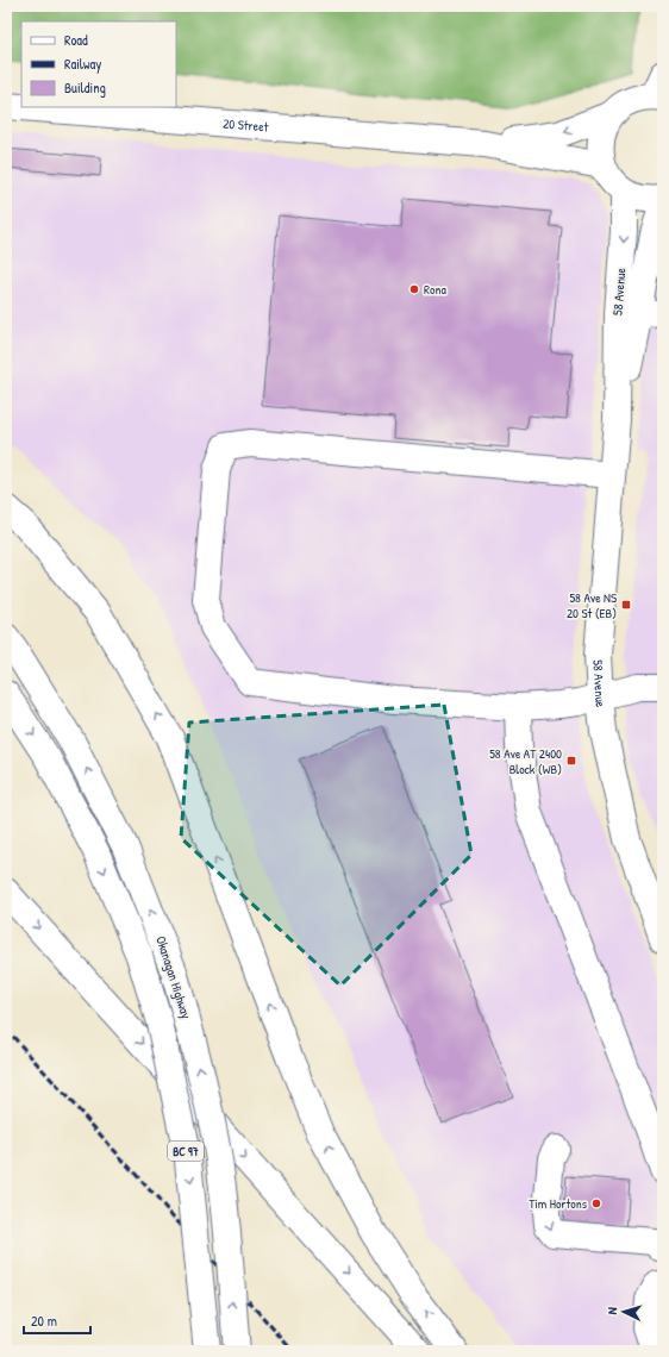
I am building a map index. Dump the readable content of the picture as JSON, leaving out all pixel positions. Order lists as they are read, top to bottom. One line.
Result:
{"streets":{"main road":["20 Street","58 Avenue","Okanagan Highway","BC 97"]},"places":{"other":["Rona","Tim Hortons"],"transit":["58 Ave NS 20 St (EB)","58 Ave AT 2400 Block (WB)"]},"legend":["Road","Railway","Building"],"scale_bar":"20 m","north":"left"}
